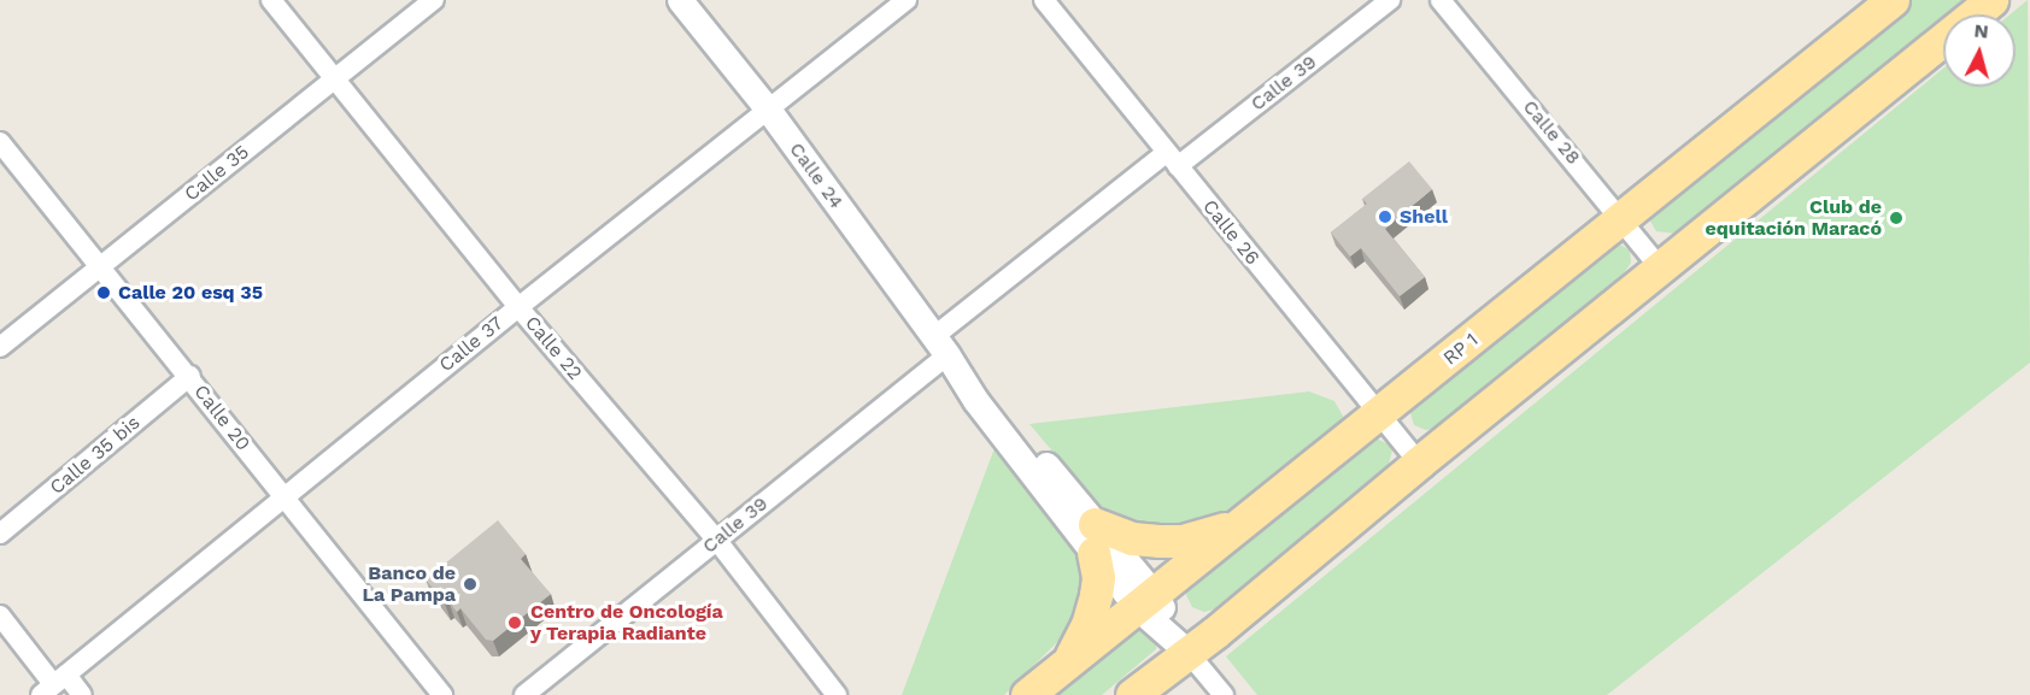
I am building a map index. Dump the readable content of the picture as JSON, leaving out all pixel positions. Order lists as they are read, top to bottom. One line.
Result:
{"streets":{"main road":["RP 1"],"street":["Calle 39","Calle 28","Calle 35","Calle 24","Calle 26","Calle 37","Calle 22","Calle 20","Calle 35 bis"]},"crossings":[["Calle 39","Calle 24"],["Calle 39","Calle 26"],["Calle 39","Calle 22"],["Calle 28","RP 1"],["Calle 35","Calle 22"],["Calle 35","Calle 20"],["Calle 24","Calle 37"],["Calle 24","RP 1"],["Calle 26","RP 1"],["Calle 37","Calle 22"],["Calle 37","Calle 20"],["Calle 20","Calle 35 bis"]],"places":["Shell","Club de equitación Maracó","Calle 20 esq 35","Banco de La Pampa","Centro de Oncología y Terapia Radiante"],"north":"top"}
